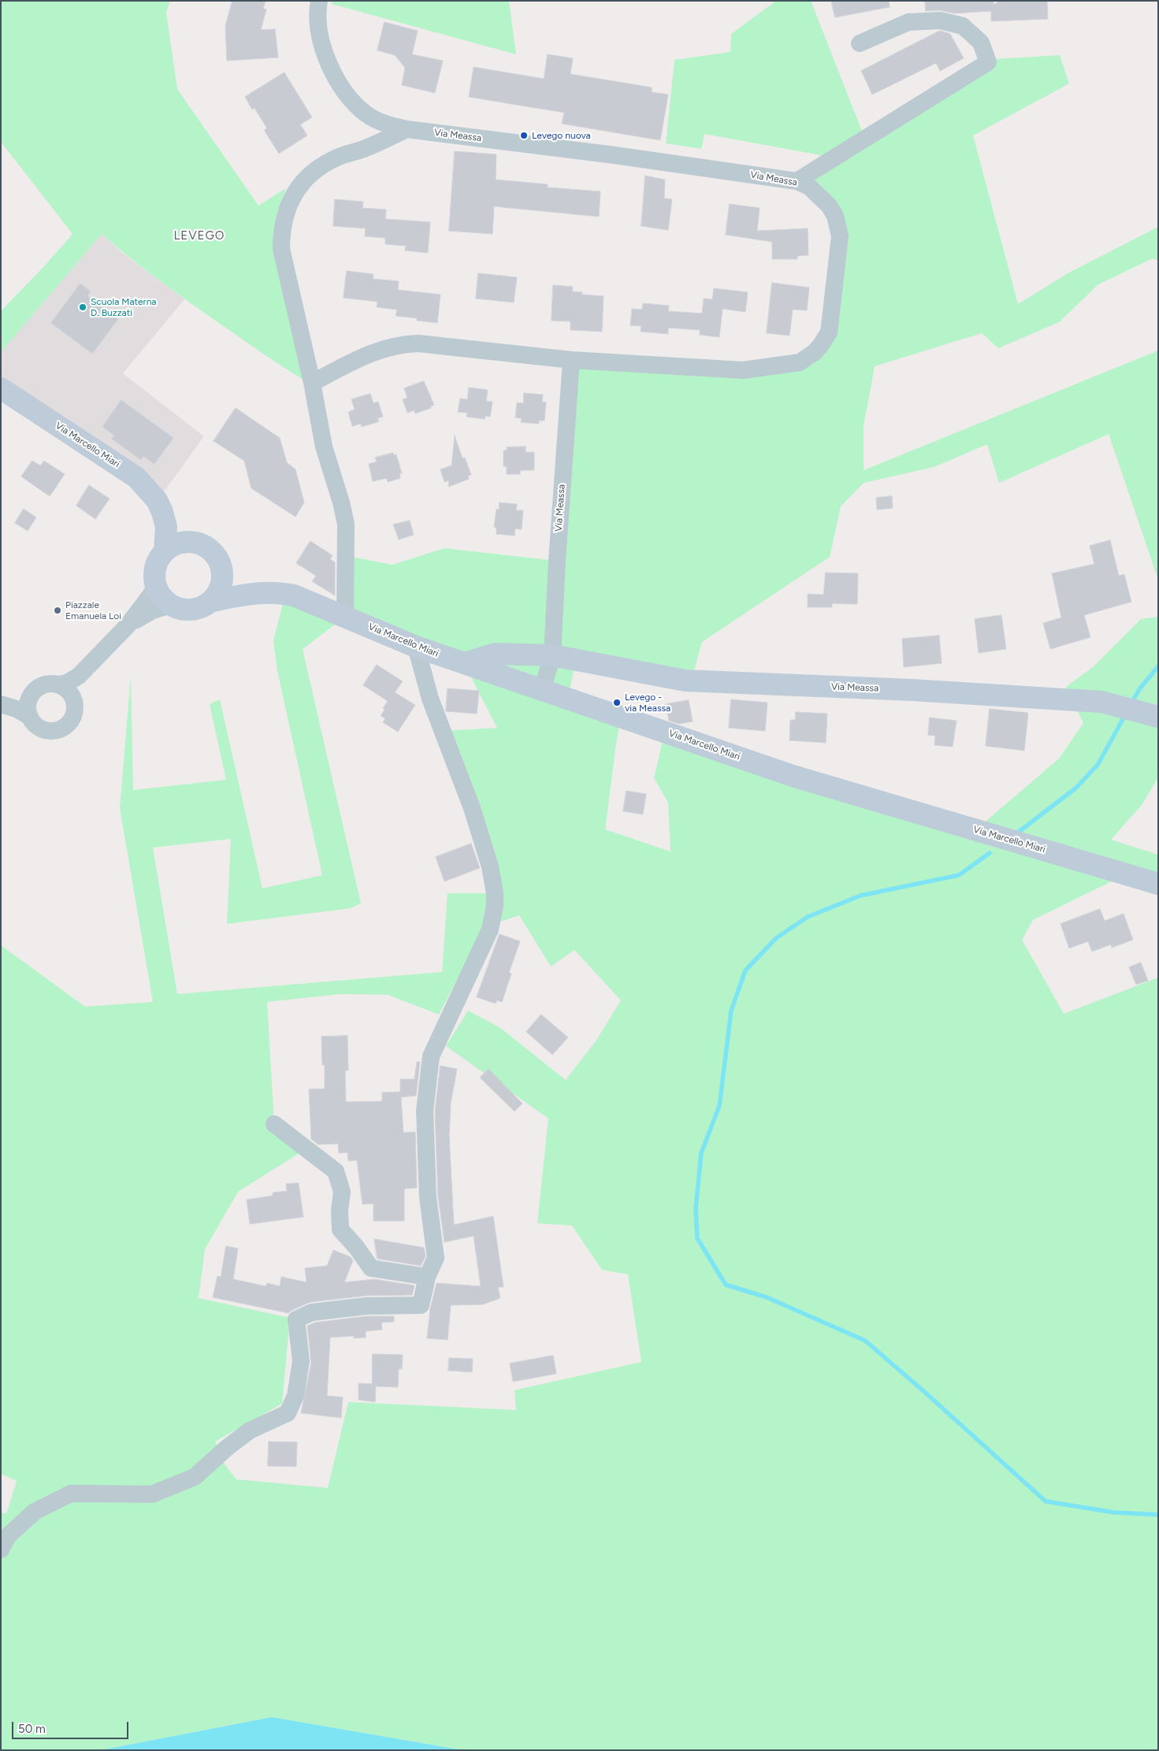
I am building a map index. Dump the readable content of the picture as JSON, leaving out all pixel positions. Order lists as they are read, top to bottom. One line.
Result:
{"streets":{"main road":["Via Meassa","Via Marcello Miari"]},"crossings":[["Via Meassa","Via Marcello Miari"]],"districts":["LEVEGO"],"places":["Levego nuova","Scuola Materna D. Buzzati","Piazzale Emanuela Loi","Levego - via Meassa"],"scale_bar":"50 m"}
